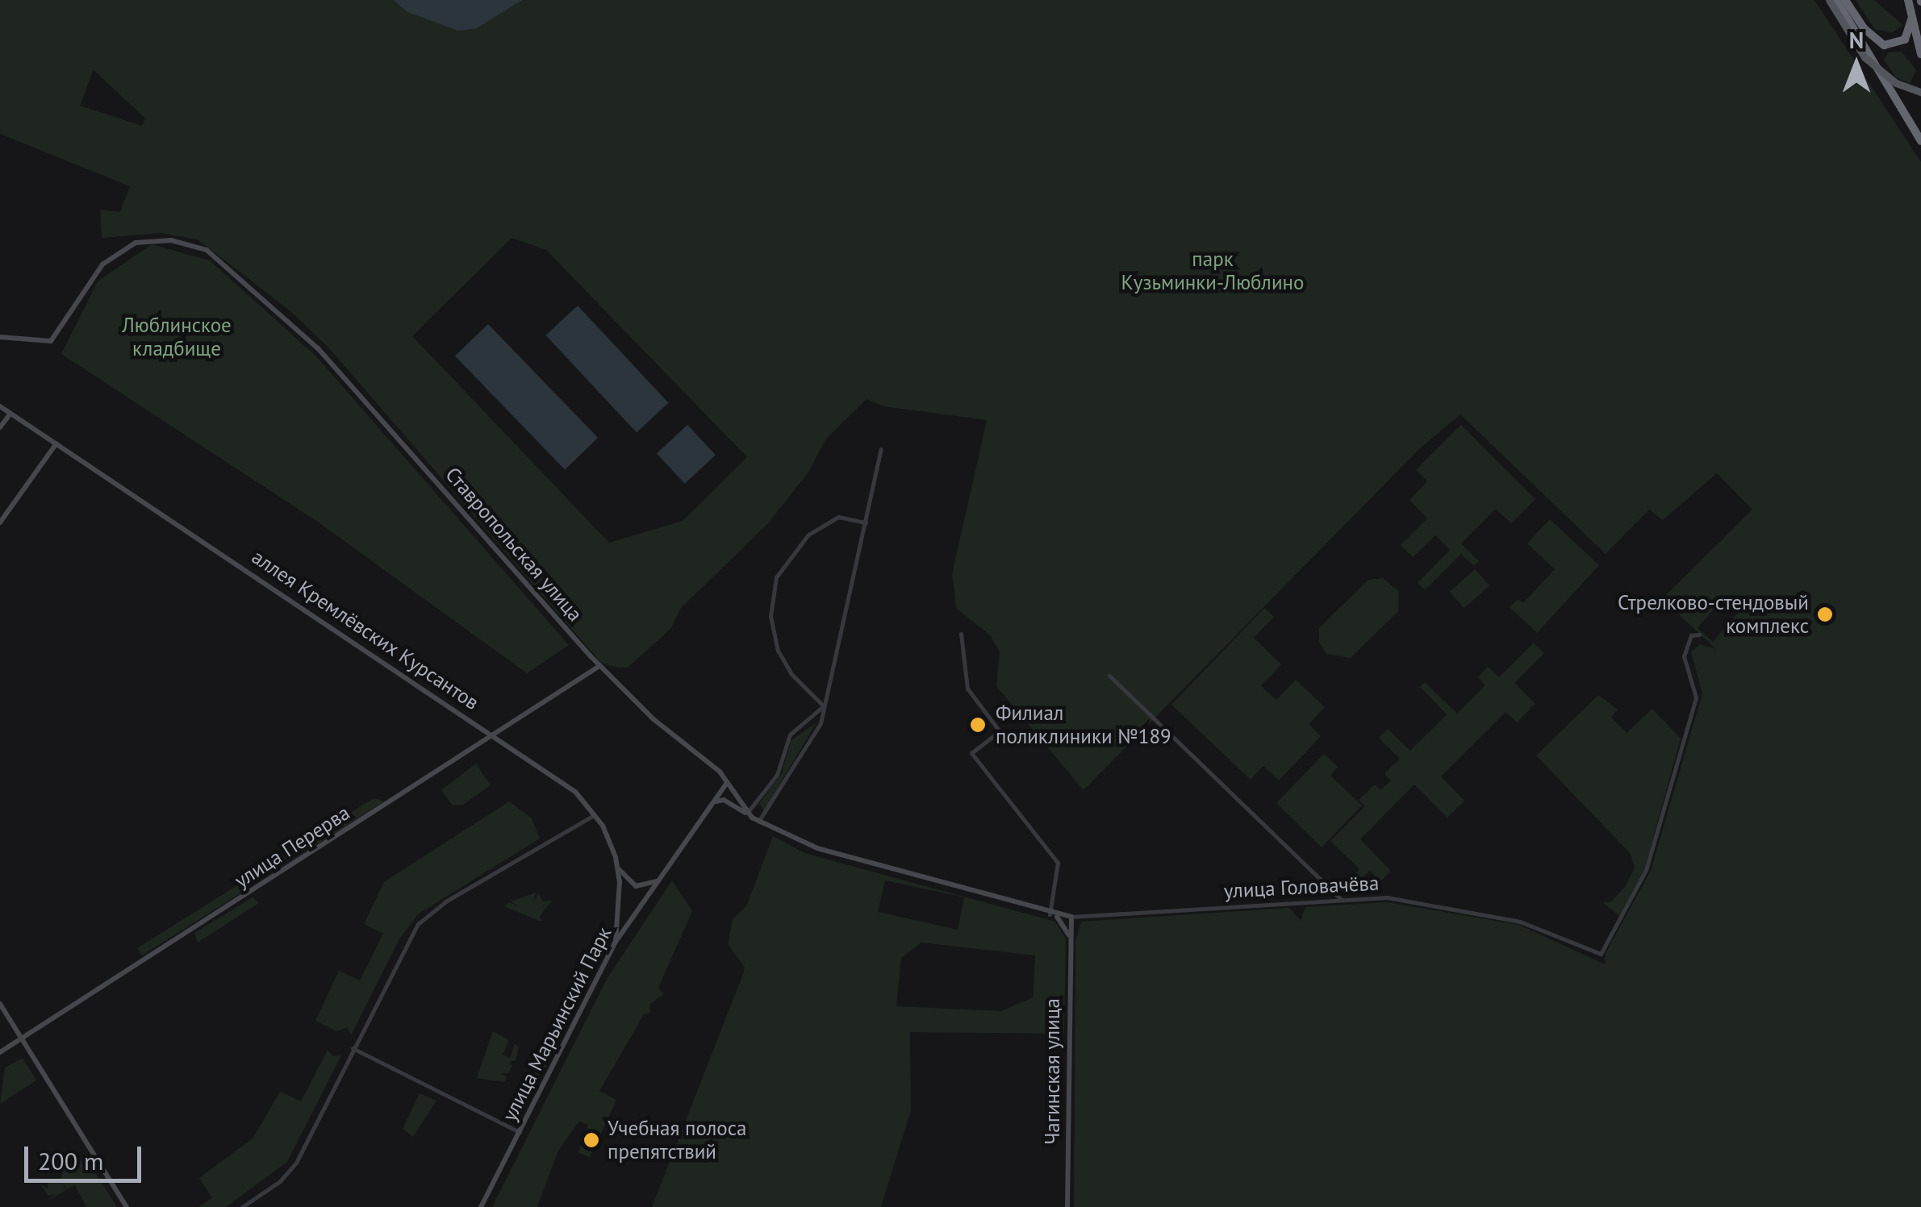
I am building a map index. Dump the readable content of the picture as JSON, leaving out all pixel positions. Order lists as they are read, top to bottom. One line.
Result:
{"streets":{"street":["Ставропольская улица","аллея Кремлёвских Курсантов","улица Перерва","улица Головачёва","улица Марьинский Парк","Чагинская улица"]},"crossings":[["Ставропольская улица","улица Перерва"],["Ставропольская улица","улица Головачёва"],["Ставропольская улица","улица Марьинский Парк"],["Ставропольская улица","Чагинская улица"],["аллея Кремлёвских Курсантов","улица Перерва"],["аллея Кремлёвских Курсантов","улица Марьинский Парк"],["улица Головачёва","Чагинская улица"]],"parks":["парк Кузьминки-Люблино","Люблинское кладбище"],"places":["Стрелково-стендовый комплекс","Филиал поликлиники №189","Учебная полоса препятствий"],"scale_bar":"200 m","north":"top"}
